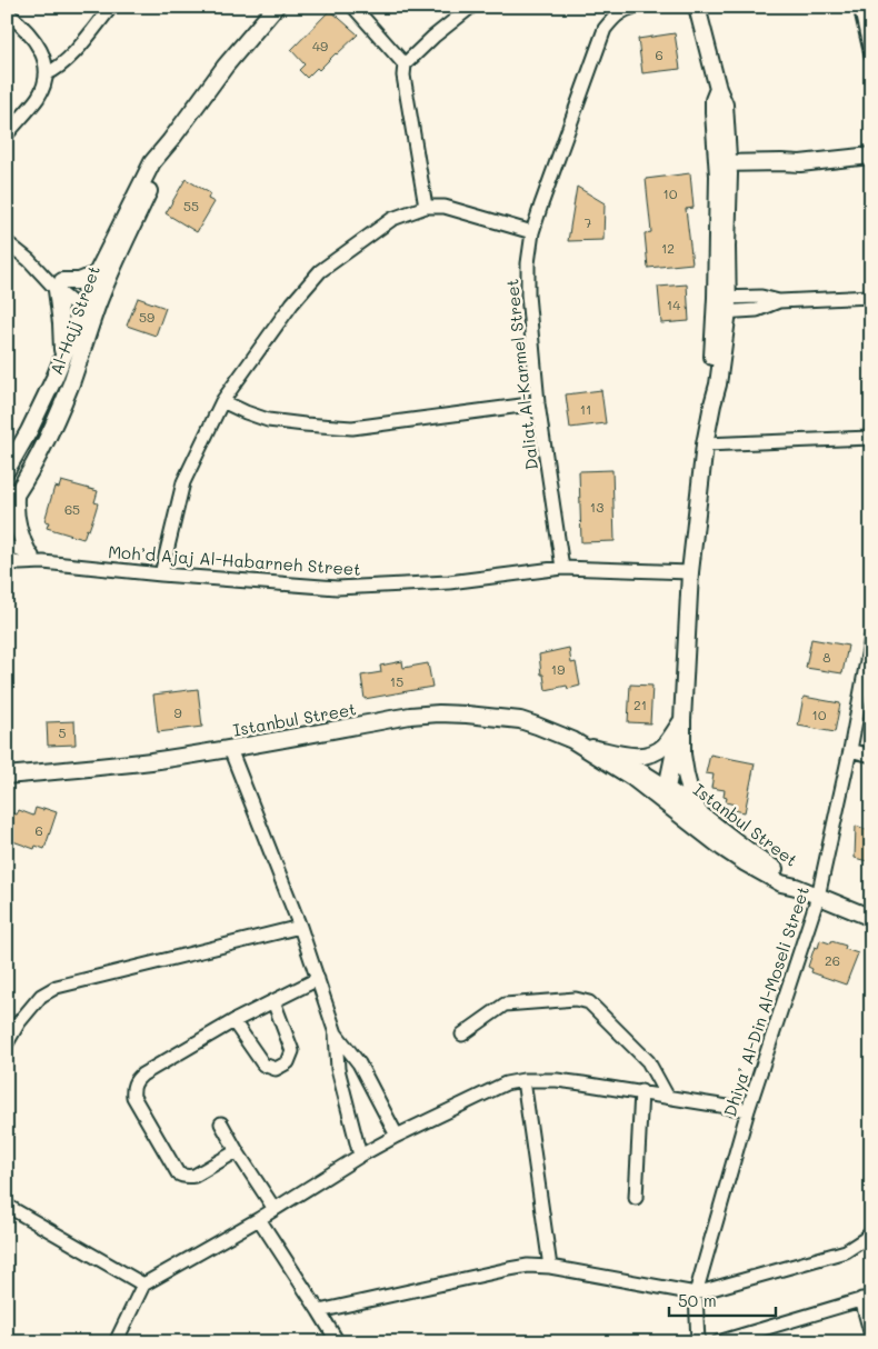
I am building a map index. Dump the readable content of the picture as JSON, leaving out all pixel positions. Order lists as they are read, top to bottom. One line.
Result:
{"streets":{"street":["Al-Hajj Street","Daliat Al-Karmel Street","Moh’d Ajaj Al-Habarneh Street","Istanbul Street","Dhiya’ Al-Din Al-Moseli Street"]},"crossings":[["Daliat Al-Karmel Street","Moh’d Ajaj Al-Habarneh Street"],["Istanbul Street","Dhiya’ Al-Din Al-Moseli Street"]],"house_numbers":["49","6","10","55","7","12","14","59","11","13","65","8","19","15","21","9","10","5","6","26"],"scale_bar":"50 m"}
